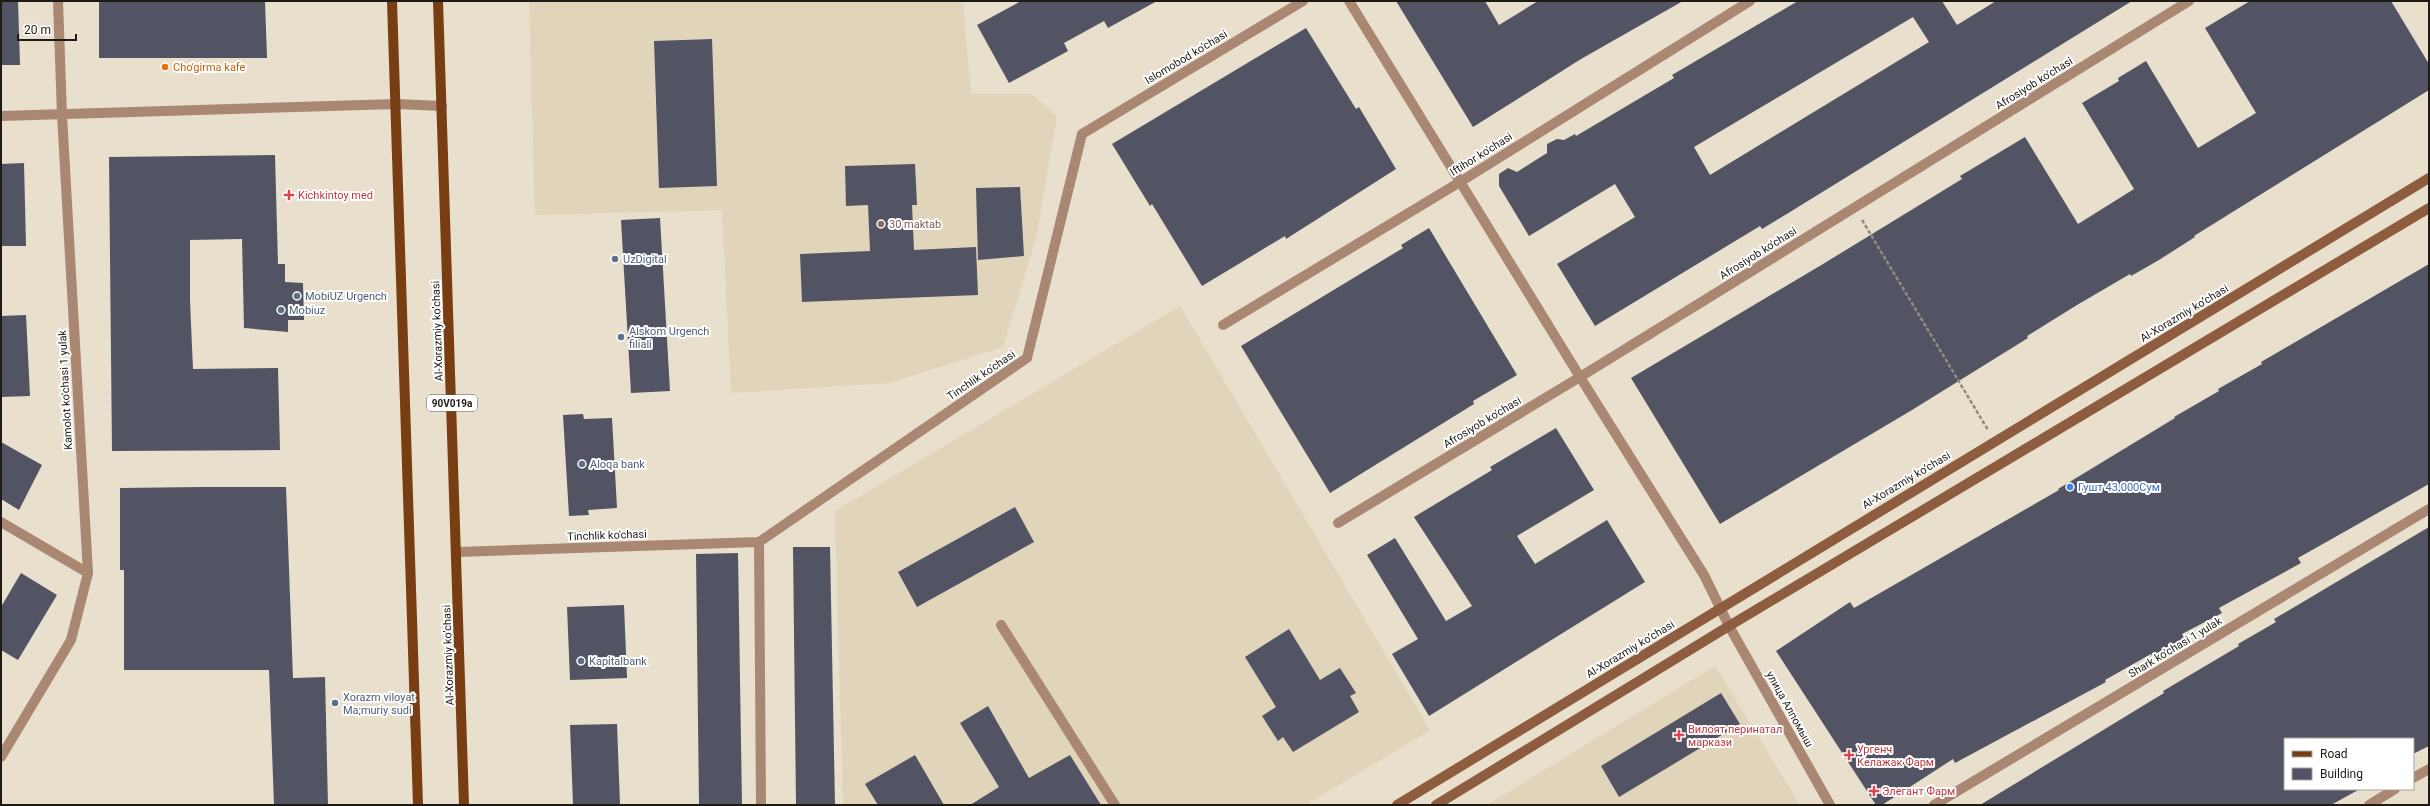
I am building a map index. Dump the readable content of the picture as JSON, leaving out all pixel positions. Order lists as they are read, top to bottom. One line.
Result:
{"streets":{"main road":["Al-Xorazmiy ko’chasi","90V019a"],"street":["Islomobod ko'chasi","Afrosiyob ko'chasi","Iftihor ko'chasi","Tinchlik ko'chasi","Kamolot ko'chasi 1 yulak","Shark ko'chasi 1 yulak","улица Алпомыш"]},"crossings":[["Islomobod ko'chasi","Tinchlik ko'chasi"],["Afrosiyob ko'chasi","улица Алпомыш"],["Iftihor ko'chasi","улица Алпомыш"],["Al-Xorazmiy ko’chasi","Tinchlik ko'chasi"],["Al-Xorazmiy ko’chasi","улица Алпомыш"]],"places":{"other":["Cho'girma kafe","30 maktab","UzDigital","MobiUZ Urgench","Mobiuz","Alskom Urgench filiali","Aloqa bank","Гушт 43.000Сум","Kapitalbank","Xorazm viloyat Ma;muriy sudi"],"health":["Kichkintoy med","Вилоят перинатал маркази","Ургенч Келажак Фарм","Элегант Фарм"]},"legend":["Road","Building"],"scale_bar":"20 m"}
